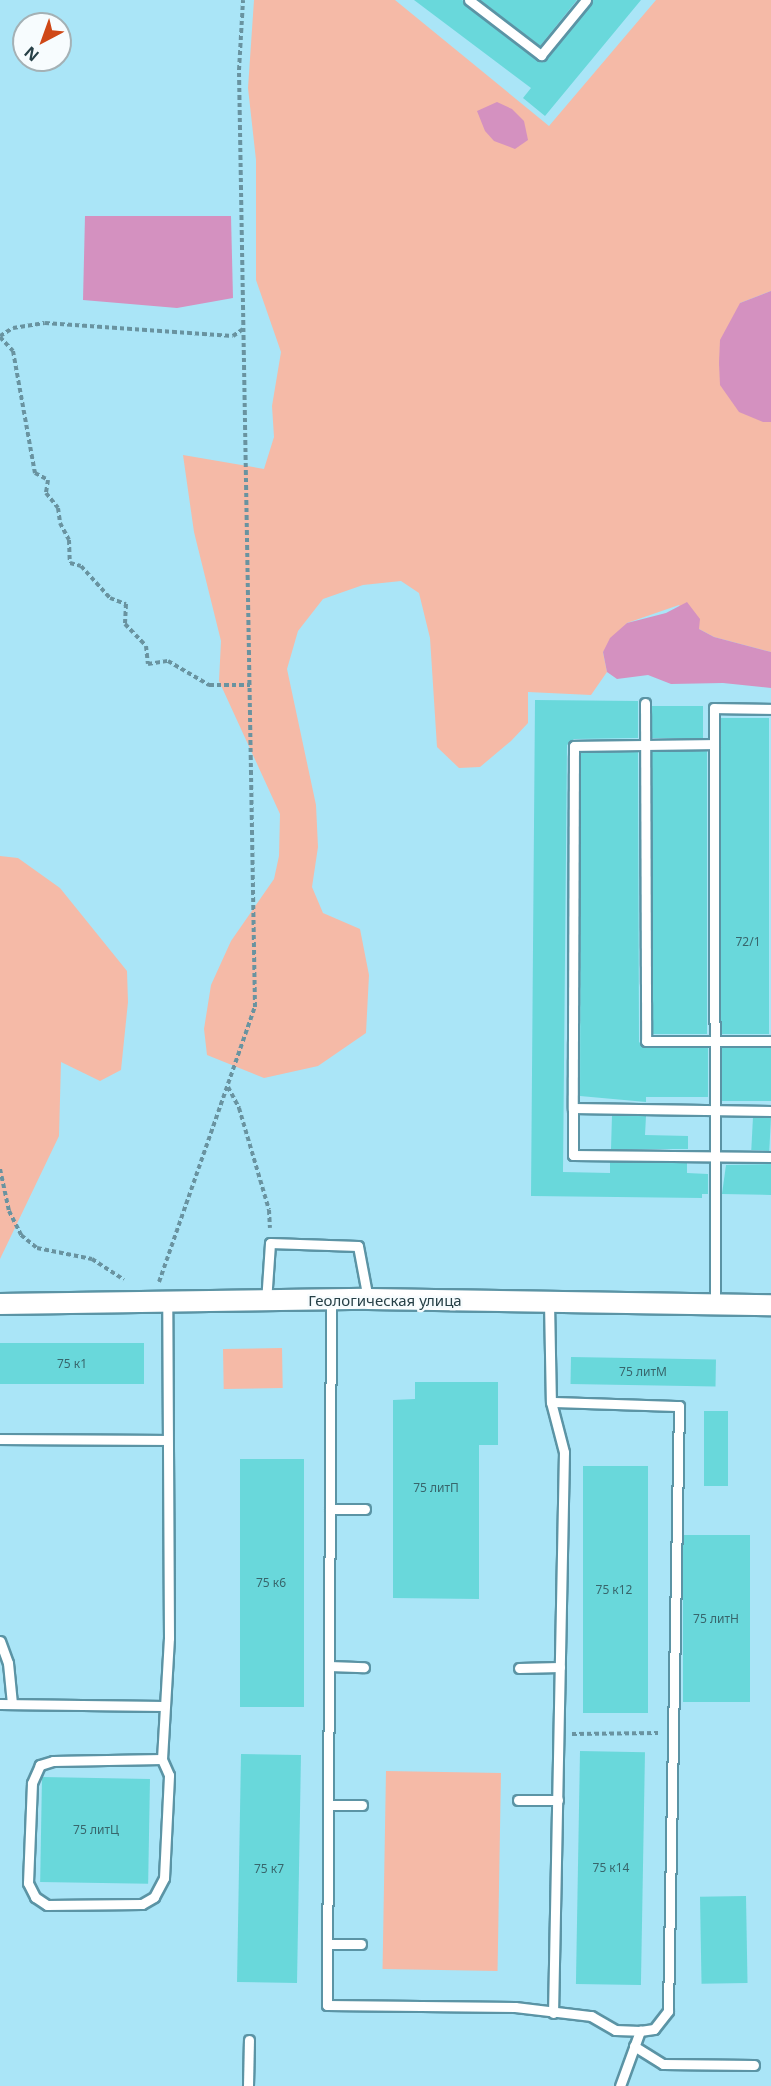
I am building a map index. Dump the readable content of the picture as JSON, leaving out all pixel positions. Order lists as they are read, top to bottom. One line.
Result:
{"streets":{"street":["Геологическая улица"]},"house_numbers":["72/1","75 к1","75 литМ","75 литП","75 к6","75 к12","75 литН","75 литЦ","75 к14","75 к7"],"north":"bottom left"}
